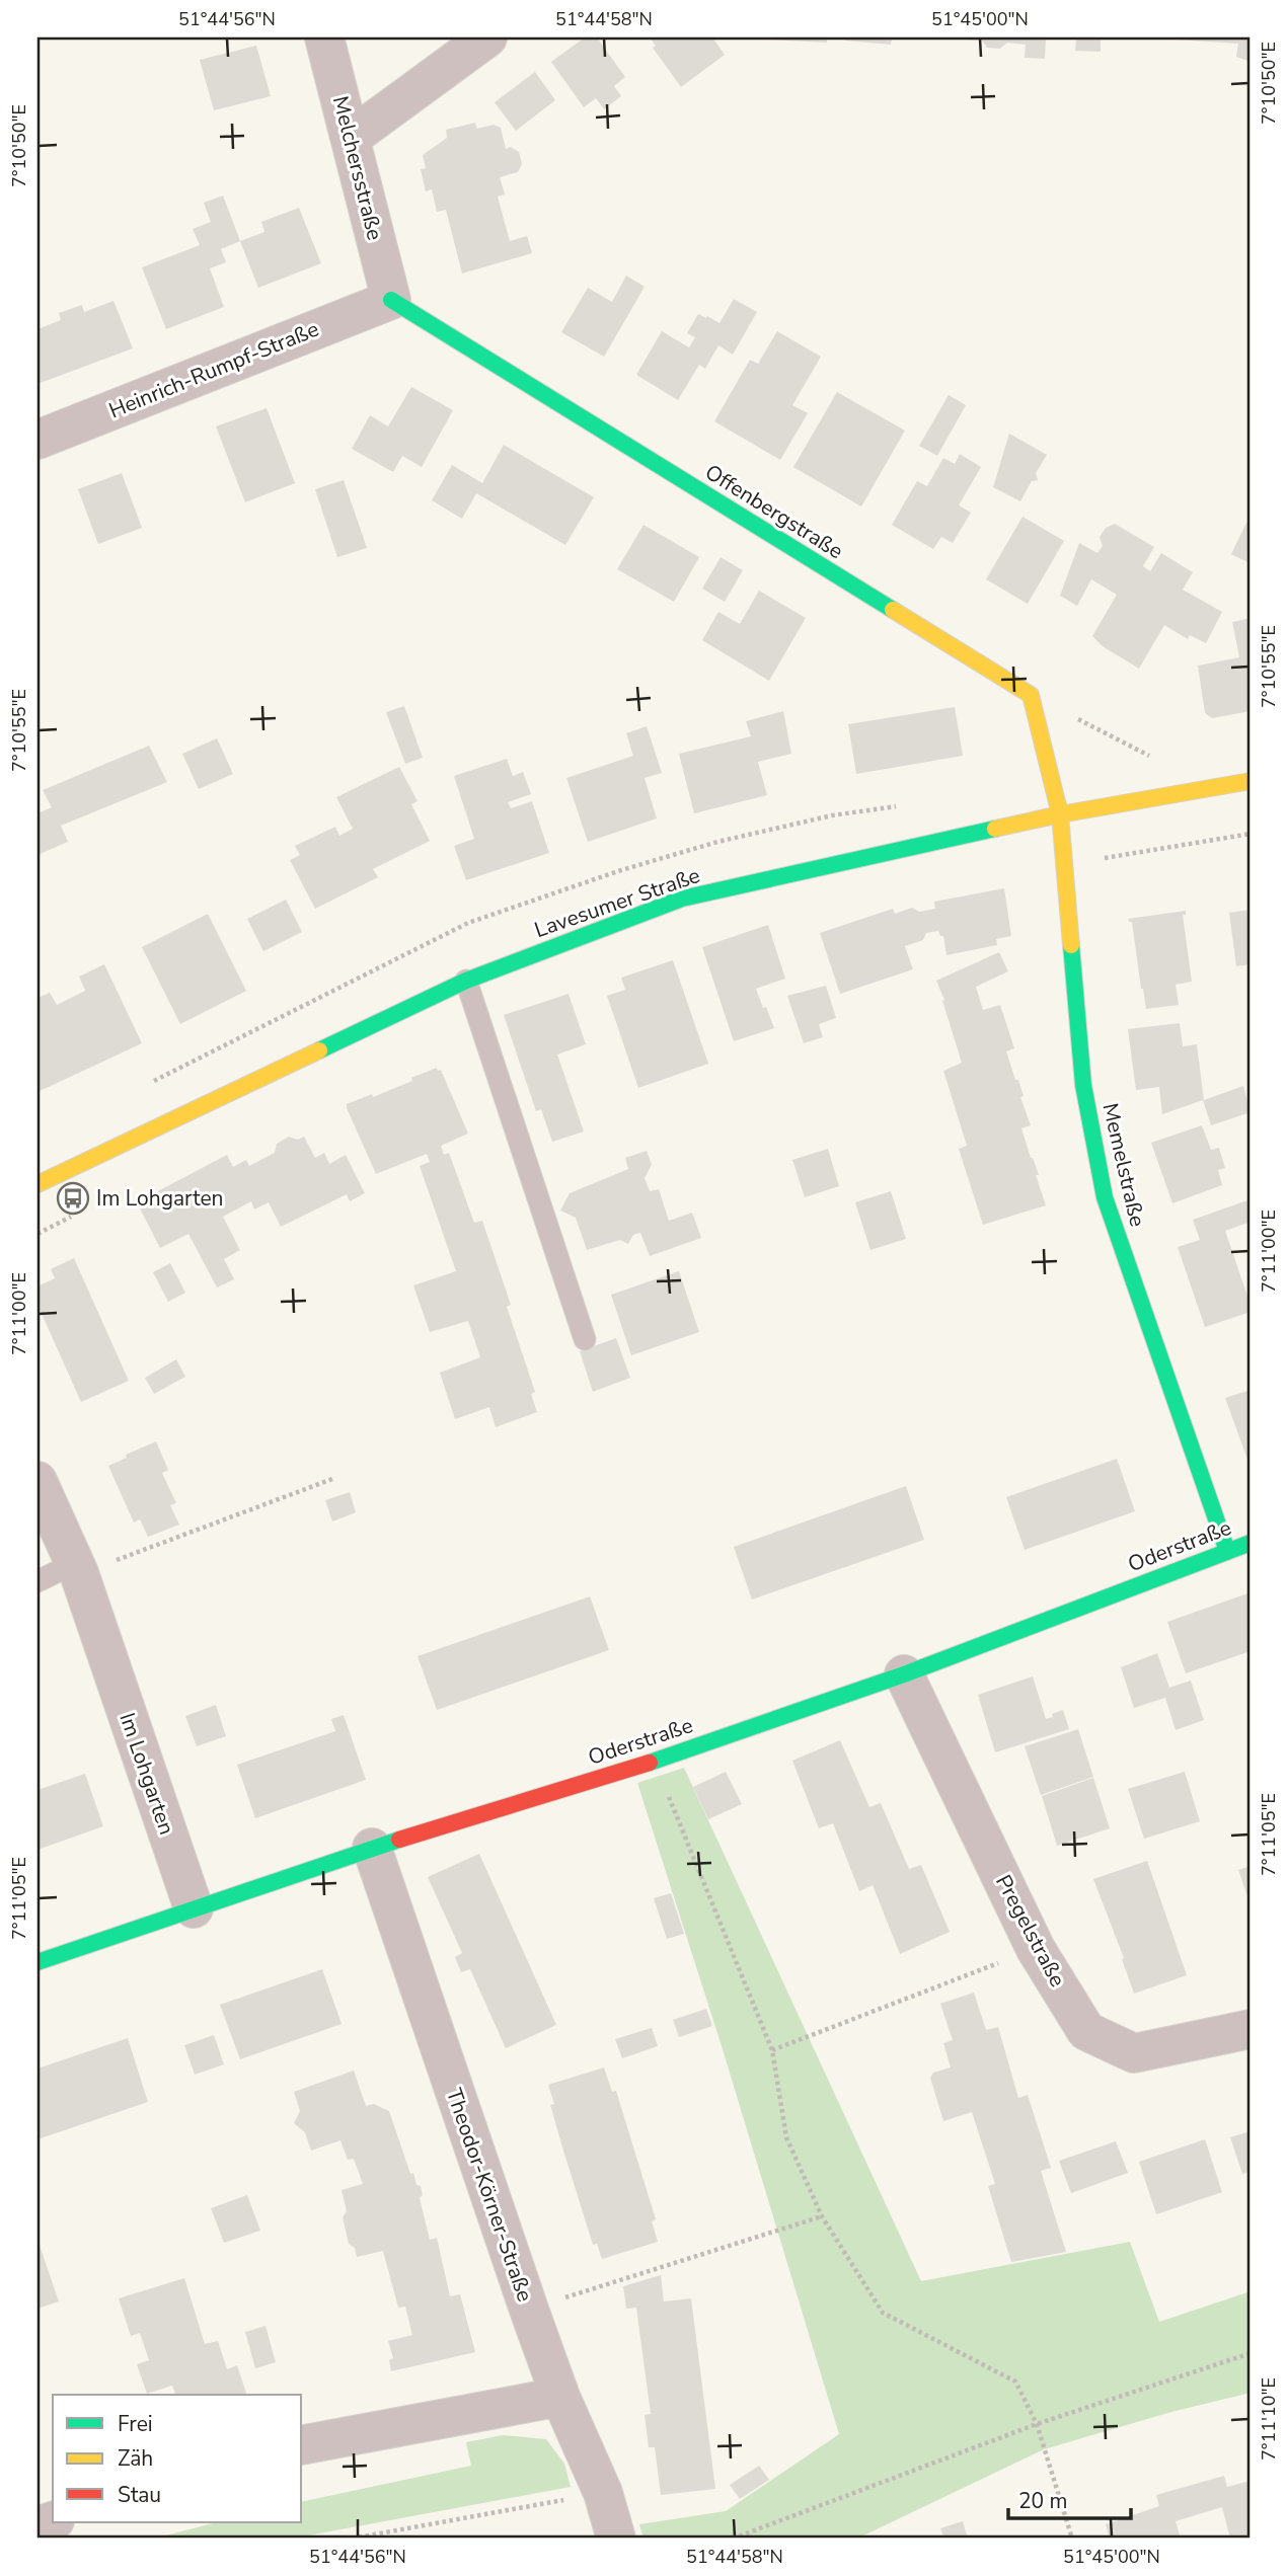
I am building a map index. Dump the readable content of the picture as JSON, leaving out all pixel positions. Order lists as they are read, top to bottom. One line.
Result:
{"streets":{"street":["Melchersstraße","Heinrich-Rumpf-Straße","Offenbergstraße","Lavesumer Straße","Memelstraße","Oderstraße","Im Lohgarten","Pregelstraße","Theodor-Körner-Straße"]},"crossings":[["Melchersstraße","Heinrich-Rumpf-Straße"],["Melchersstraße","Offenbergstraße"],["Heinrich-Rumpf-Straße","Offenbergstraße"],["Lavesumer Straße","Memelstraße"],["Memelstraße","Oderstraße"],["Oderstraße","Im Lohgarten"],["Oderstraße","Pregelstraße"],["Oderstraße","Theodor-Körner-Straße"]],"places":{"bus stop":["Im Lohgarten"]},"legend":["Frei","Zäh","Stau"],"scale_bar":"20 m","coordinates":["51°44'56\"N","51°44'58\"N","51°45'00\"N","7°10'50\"E","7°10'55\"E","7°11'00\"E","7°11'05\"E","7°11'10\"E"]}
